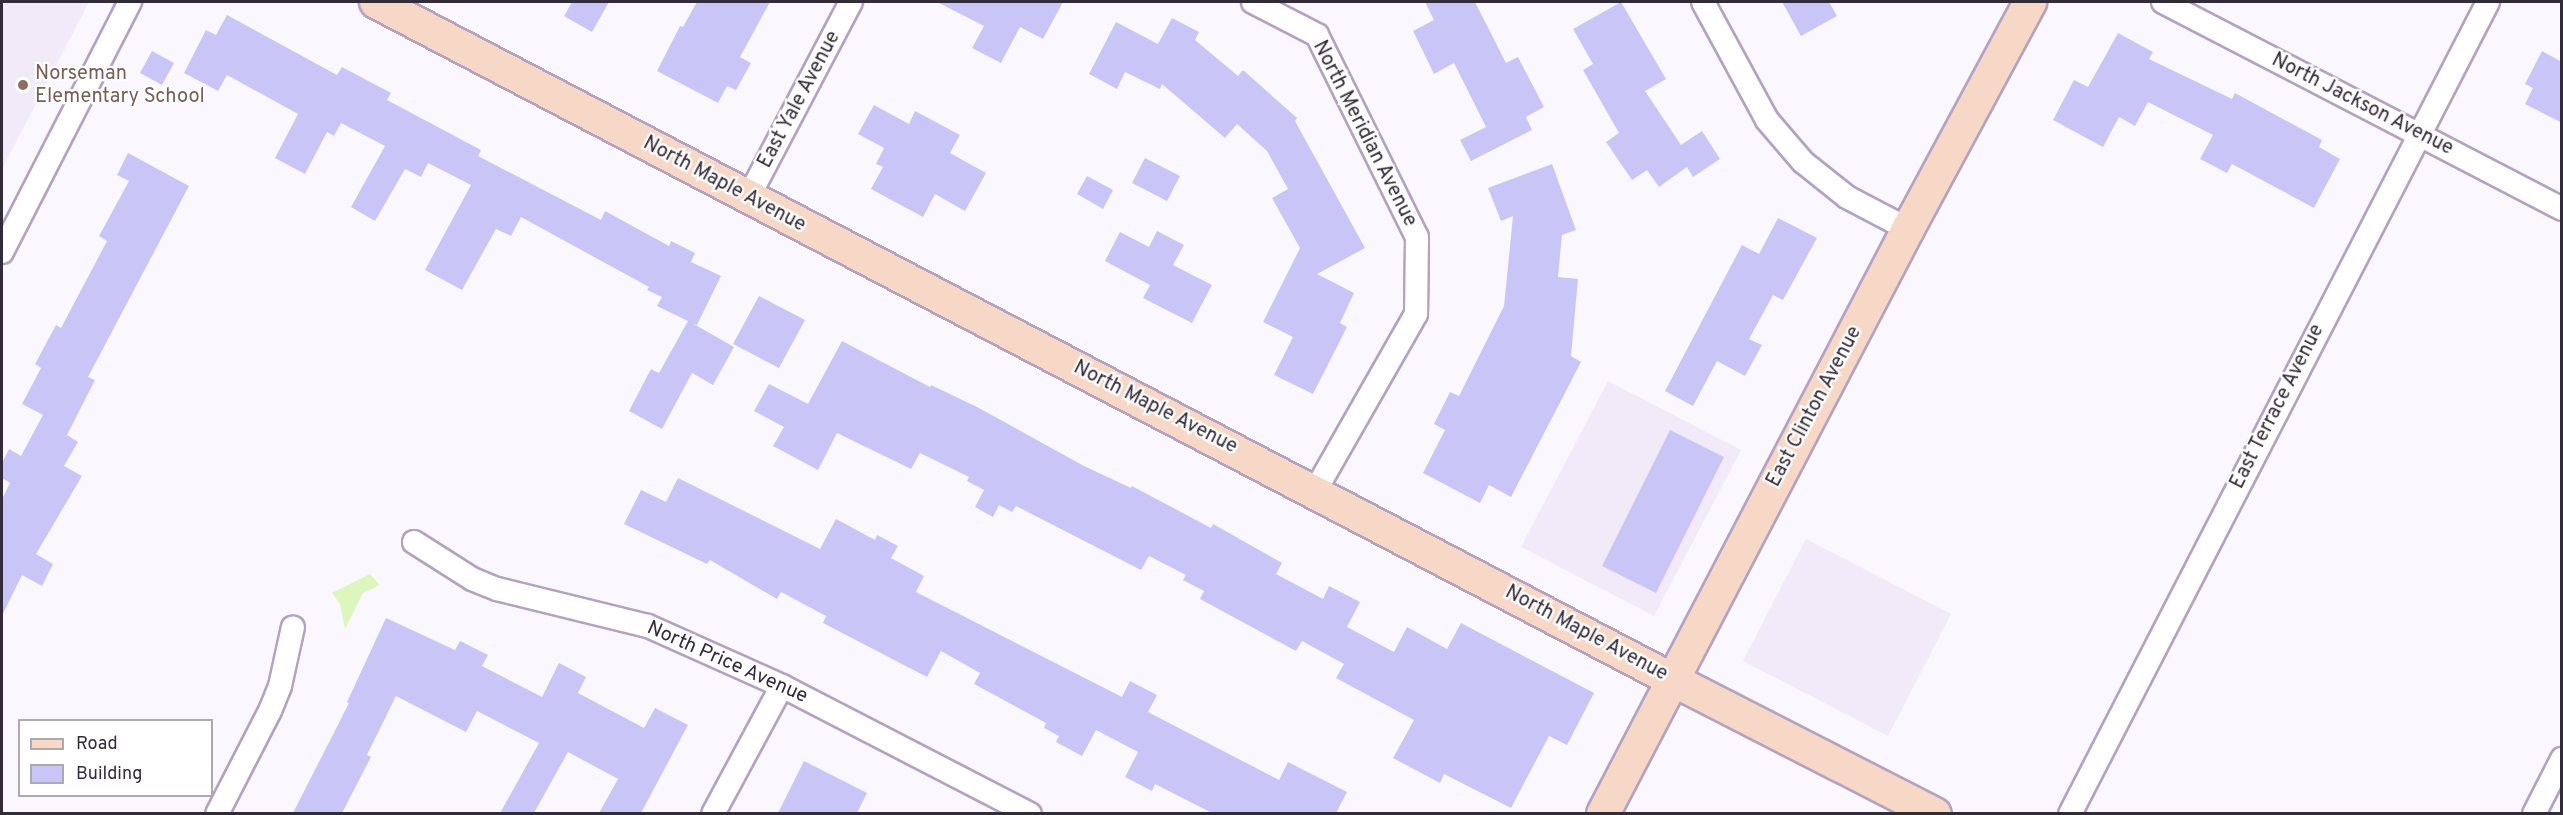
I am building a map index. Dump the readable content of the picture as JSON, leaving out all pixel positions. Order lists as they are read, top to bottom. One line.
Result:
{"streets":{"street":["East Yale Avenue","North Jackson Avenue","North Meridian Avenue","North Maple Avenue","East Clinton Avenue","East Terrace Avenue","North Price Avenue"]},"crossings":[["East Yale Avenue","North Maple Avenue"],["North Jackson Avenue","East Terrace Avenue"],["North Meridian Avenue","North Maple Avenue"],["North Maple Avenue","East Clinton Avenue"]],"places":["Norseman Elementary School"],"legend":["Road","Building"]}
